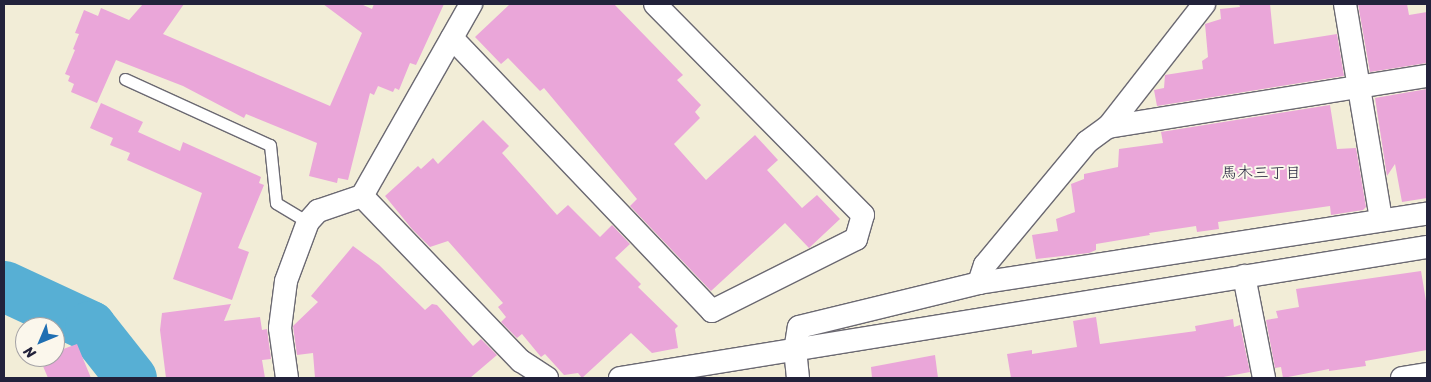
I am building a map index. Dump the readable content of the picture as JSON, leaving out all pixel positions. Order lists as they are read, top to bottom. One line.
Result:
{"districts":["馬木三丁目"],"north":"bottom left"}
